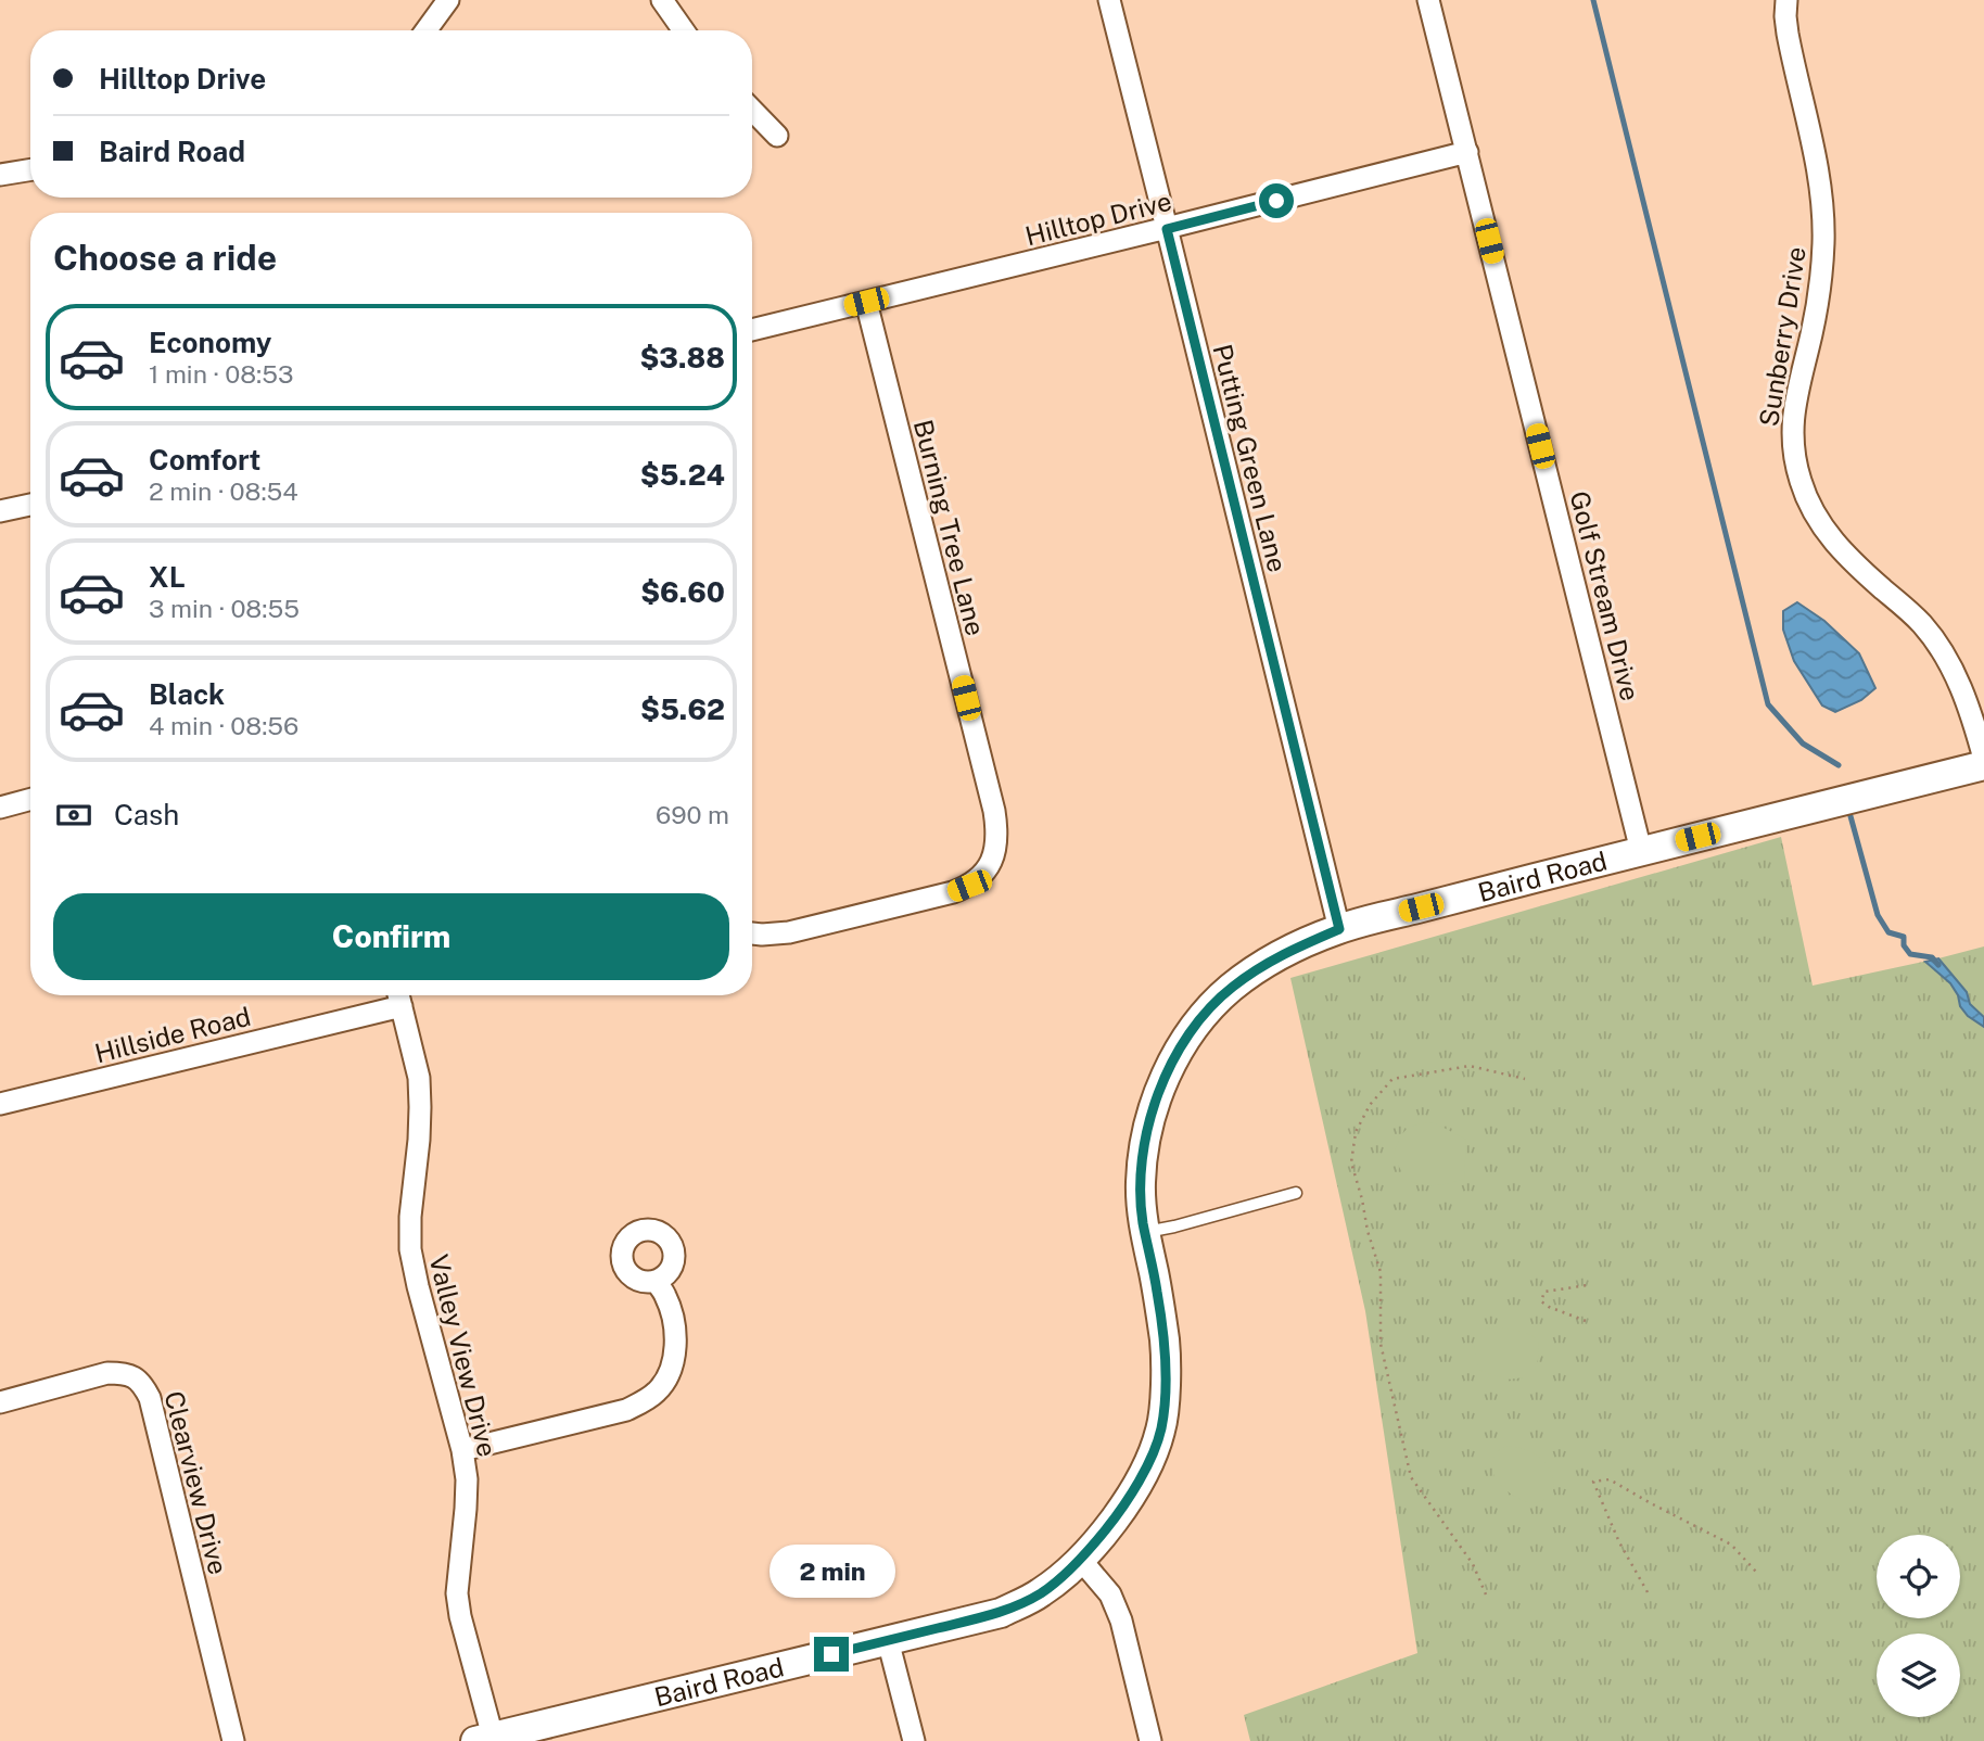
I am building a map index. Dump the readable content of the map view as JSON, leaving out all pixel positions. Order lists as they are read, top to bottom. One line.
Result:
{"streets":{"street":["Hilltop Drive","Sunberry Drive","Putting Green Lane","Burning Tree Lane","Golf Stream Drive","Baird Road","Hillside Road","Valley View Drive","Clearview Drive"]},"crossings":[["Hilltop Drive","Putting Green Lane"],["Hilltop Drive","Burning Tree Lane"],["Hilltop Drive","Golf Stream Drive"],["Putting Green Lane","Baird Road"],["Golf Stream Drive","Baird Road"],["Baird Road","Valley View Drive"],["Hillside Road","Valley View Drive"]],"page":{"banner":["Hilltop Drive","Baird Road"],"heading":"Choose a ride","list":[{"name":"Economy","note":"1 min · 08:53","value":"$3.88"},{"name":"Comfort","note":"2 min · 08:54","value":"$5.24"},{"name":"XL","note":"3 min · 08:55","value":"$6.60"},{"name":"Black","note":"4 min · 08:56","value":"$5.62"}],"pay":["Cash","690 m"],"buttons":"Confirm","bubble":"2 min"}}
